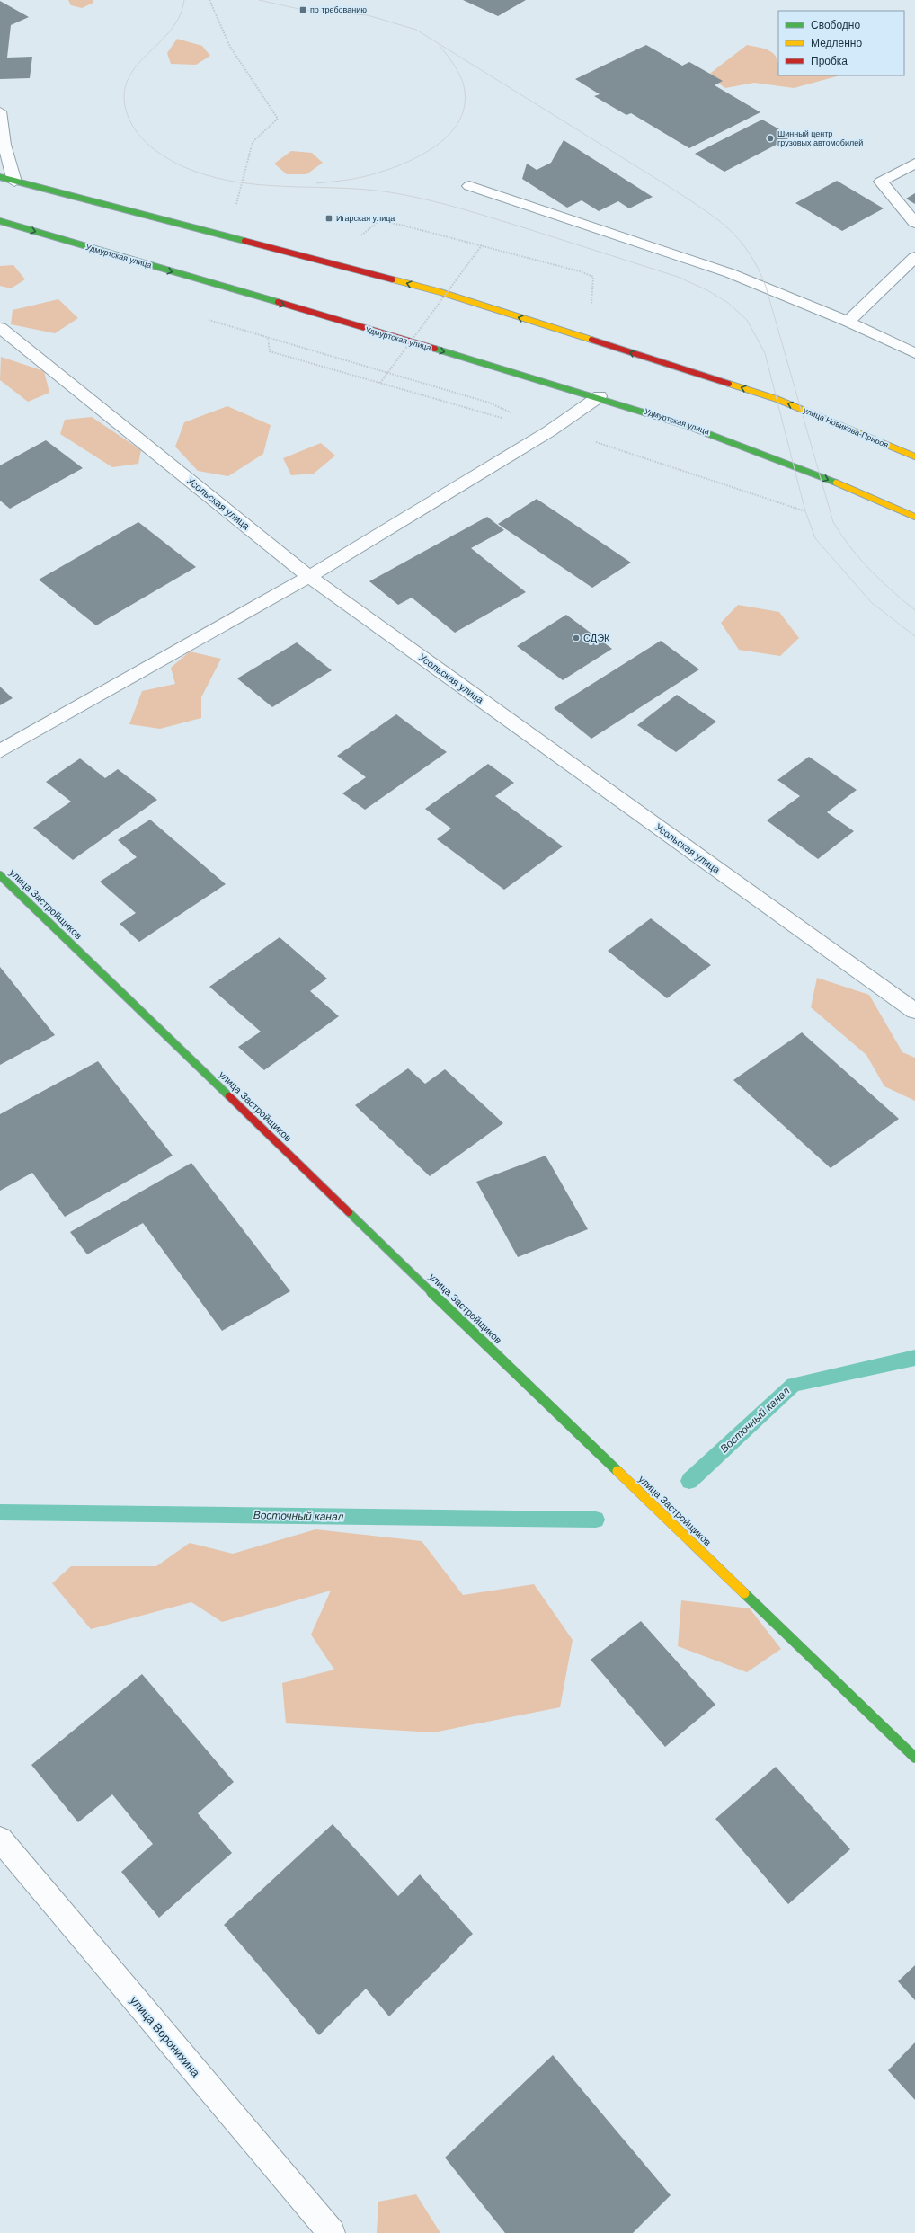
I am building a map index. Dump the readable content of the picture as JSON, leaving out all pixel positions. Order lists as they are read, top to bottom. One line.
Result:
{"streets":{"main road":["Удмуртская улица","улица Новикова-Прибоя","улица Застройщиков"],"street":["Усольская улица","улица Воронихина"]},"one_way":["Удмуртская улица","улица Новикова-Прибоя"],"water":["Восточный канал"],"places":{"transit":["по требованию","Игарская улица"],"other":["Шинный центр грузовых автомобилей","СДЭК"]},"legend":["Свободно","Медленно","Пробка"]}
